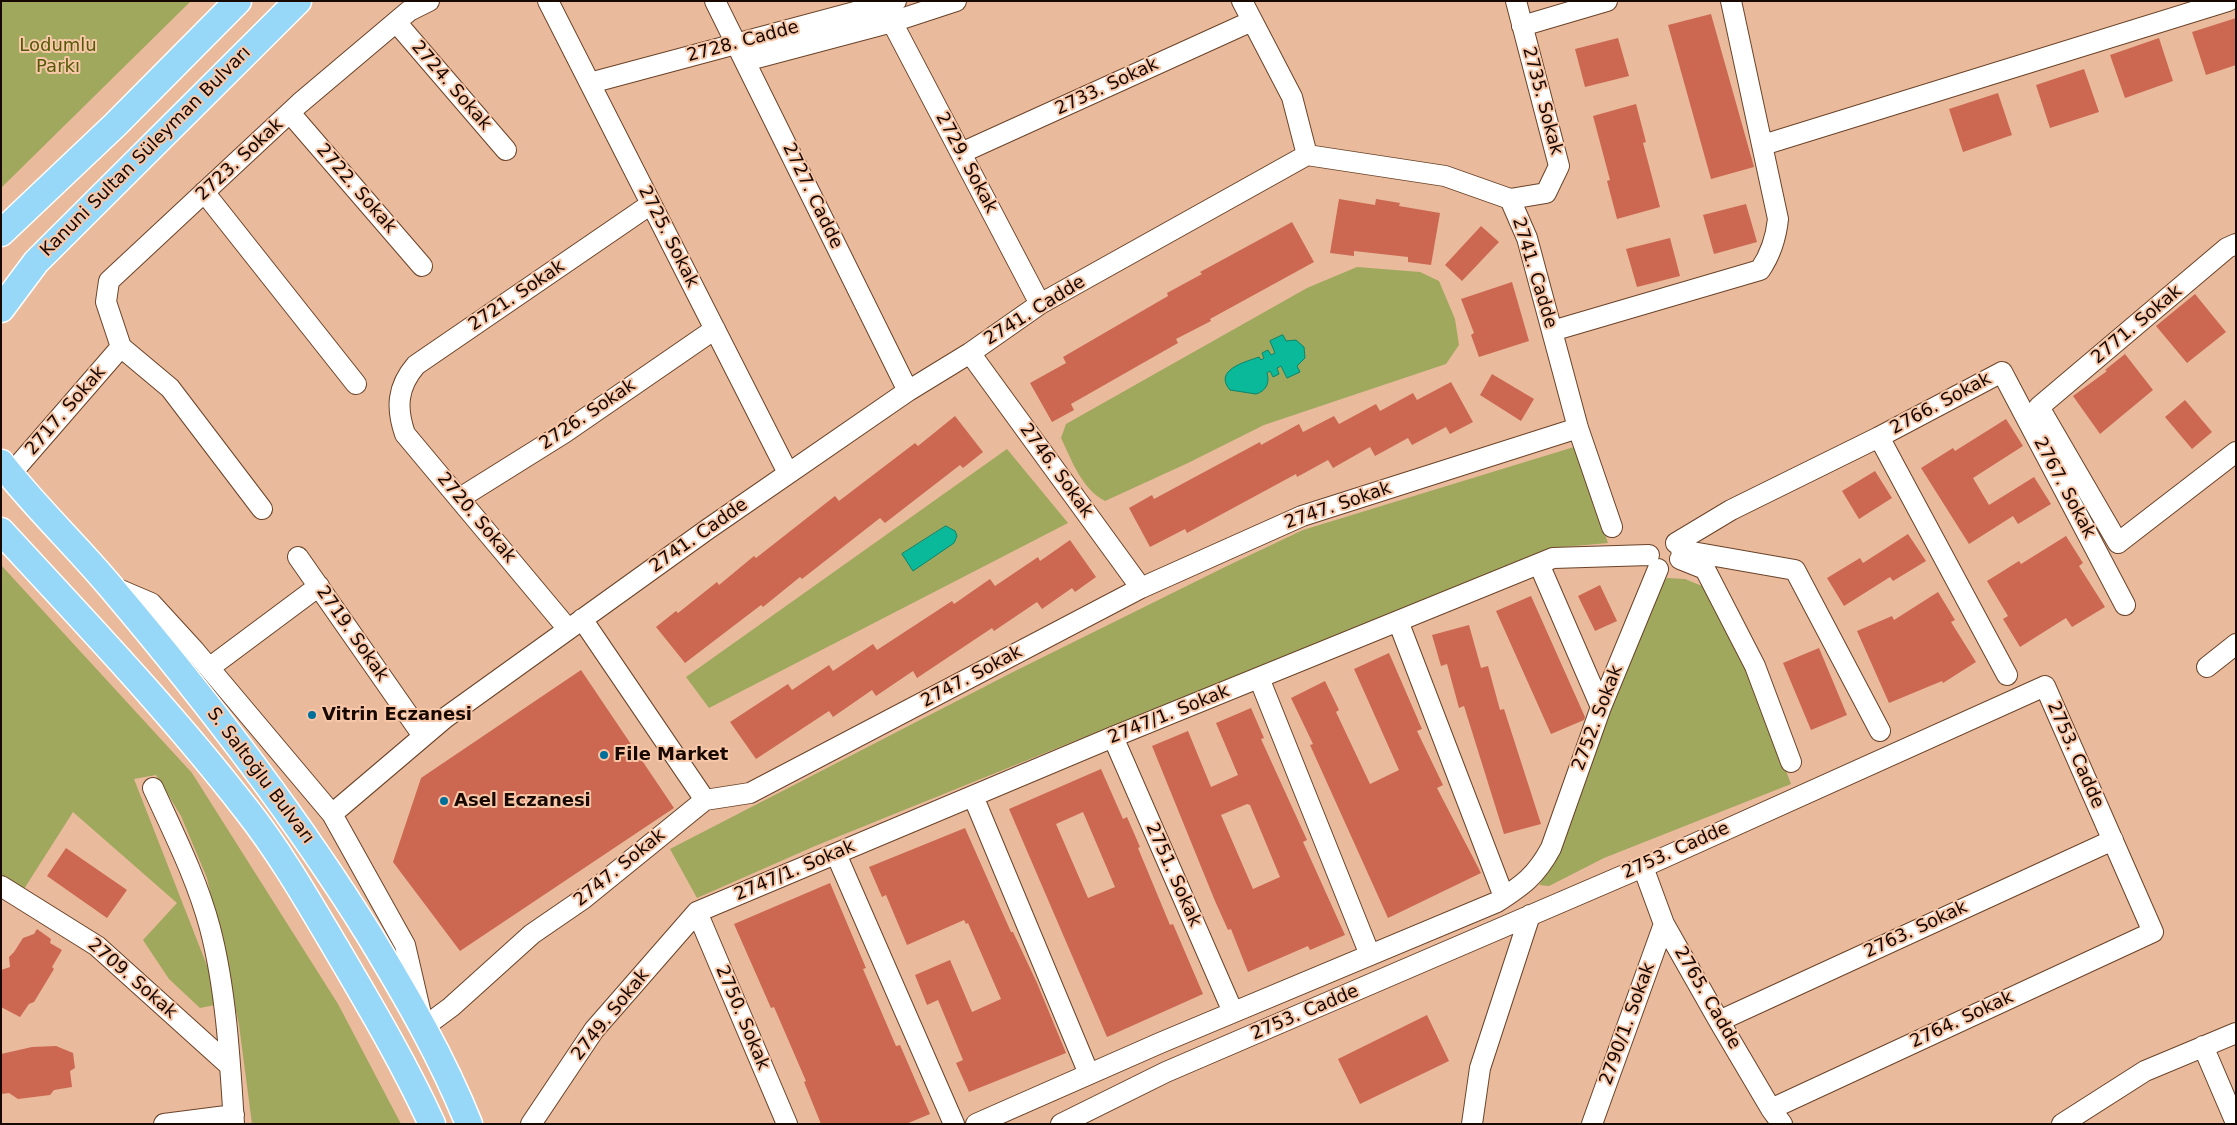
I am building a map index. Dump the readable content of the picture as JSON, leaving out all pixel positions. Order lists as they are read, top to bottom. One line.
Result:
{"streets":{"main road":["Kanuni Sultan Süleyman Bulvarı","S. Saltoğlu Bulvarı"],"street":["2728. Cadde","2724. Sokak","2733. Sokak","2735. Sokak","2723. Sokak","2729. Sokak","2722. Sokak","2727. Cadde","2725. Sokak","2741. Cadde","2721. Sokak","2771. Sokak","2766. Sokak","2717. Sokak","2726. Sokak","2746. Sokak","2767. Sokak","2747. Sokak","2720. Sokak","2719. Sokak","2747/1. Sokak","2752. Sokak","2753. Cadde","2751. Sokak","2763. Sokak","2709. Sokak","2765. Cadde","2749. Sokak","2750. Sokak","2764. Sokak","2790/1. Sokak"]},"crossings":[["2728. Cadde","2729. Sokak"],["2728. Cadde","2727. Cadde"],["2728. Cadde","2725. Sokak"],["2724. Sokak","2723. Sokak"],["2733. Sokak","2729. Sokak"],["2735. Sokak","2741. Cadde"],["2723. Sokak","2722. Sokak"],["2723. Sokak","2717. Sokak"],["2729. Sokak","2741. Cadde"],["2727. Cadde","2741. Cadde"],["2725. Sokak","2741. Cadde"],["2725. Sokak","2721. Sokak"],["2725. Sokak","2726. Sokak"],["2741. Cadde","2746. Sokak"],["2741. Cadde","2747. Sokak"],["2741. Cadde","2720. Sokak"],["2741. Cadde","2719. Sokak"],["2721. Sokak","2720. Sokak"],["2766. Sokak","2767. Sokak"],["2766. Sokak","2747/1. Sokak"],["2766. Sokak","2752. Sokak"],["2717. Sokak","S. Saltoğlu Bulvarı"],["2726. Sokak","2720. Sokak"],["2746. Sokak","2747. Sokak"],["2747. Sokak","2720. Sokak"],["2747. Sokak","S. Saltoğlu Bulvarı"],["2747/1. Sokak","2752. Sokak"],["2747/1. Sokak","2751. Sokak"],["2747/1. Sokak","2749. Sokak"],["2747/1. Sokak","2750. Sokak"],["2752. Sokak","2751. Sokak"],["2753. Cadde","2763. Sokak"],["2753. Cadde","2765. Cadde"],["2753. Cadde","2764. Sokak"],["2763. Sokak","2765. Cadde"],["2765. Cadde","2764. Sokak"],["2765. Cadde","2790/1. Sokak"],["2749. Sokak","2750. Sokak"]],"parks":["Lodumlu Parkı"],"places":["Vitrin Eczanesi","File Market","Asel Eczanesi"]}
